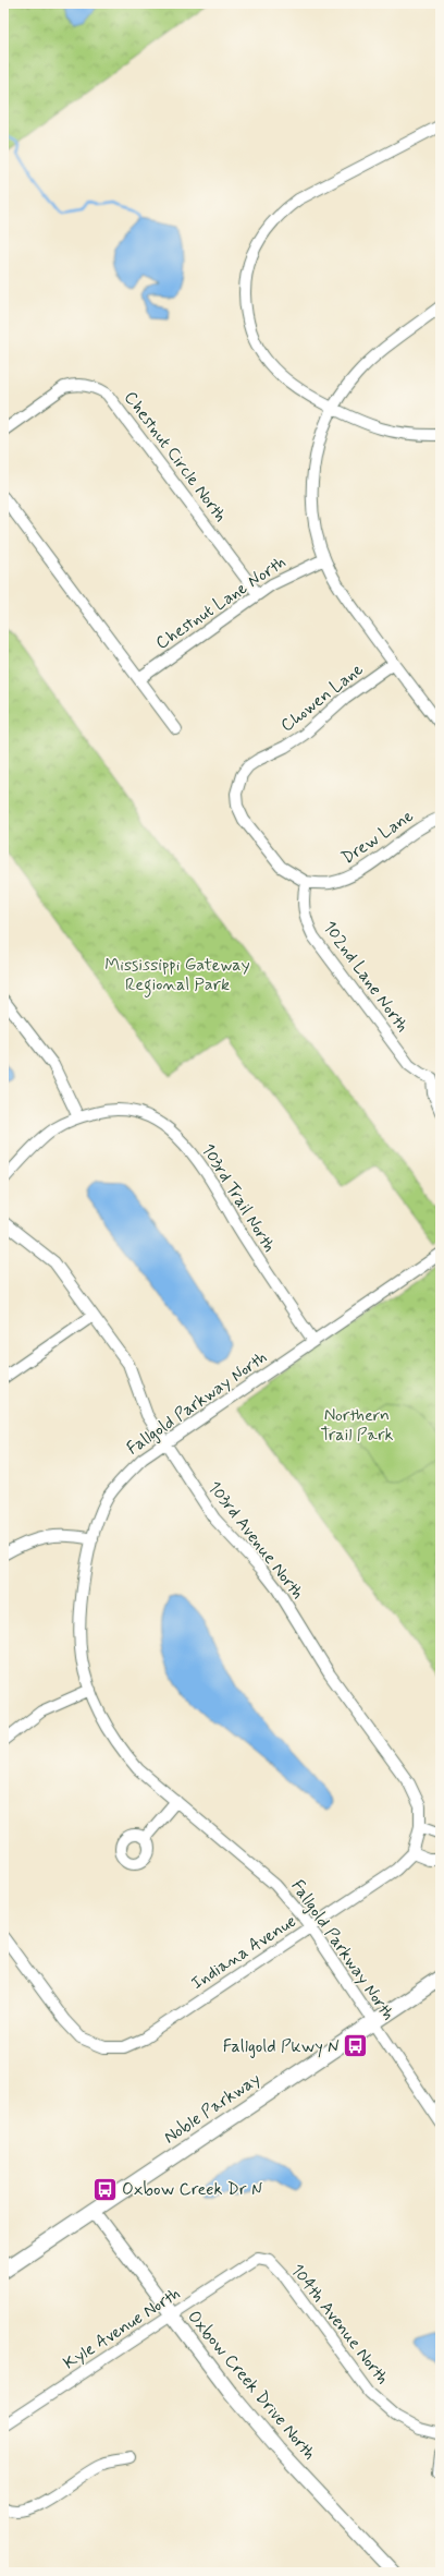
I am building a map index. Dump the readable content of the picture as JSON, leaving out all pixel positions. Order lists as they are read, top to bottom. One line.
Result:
{"streets":{"main road":["Noble Parkway"],"street":["Chestnut Circle North","Chestnut Lane North","Chowen Lane","Drew Lane","102nd Lane North","103rd Trail North","Fallgold Parkway North","103rd Avenue North","Indiana Avenue","104th Avenue North","Kyle Avenue North","Oxbow Creek Drive North"]},"crossings":[["Chestnut Circle North","Chestnut Lane North"],["Chowen Lane","Drew Lane"],["Chowen Lane","102nd Lane North"],["Drew Lane","102nd Lane North"],["103rd Trail North","Fallgold Parkway North"],["Fallgold Parkway North","103rd Avenue North"],["Fallgold Parkway North","Indiana Avenue"],["Fallgold Parkway North","Noble Parkway"],["103rd Avenue North","Indiana Avenue"],["Noble Parkway","Oxbow Creek Drive North"],["104th Avenue North","Kyle Avenue North"],["Kyle Avenue North","Oxbow Creek Drive North"]],"parks":["Mississippi Gateway Regional Park","Northern Trail Park"],"places":{"bus stop":["Fallgold Pkwy N","Oxbow Creek Dr N"]}}
